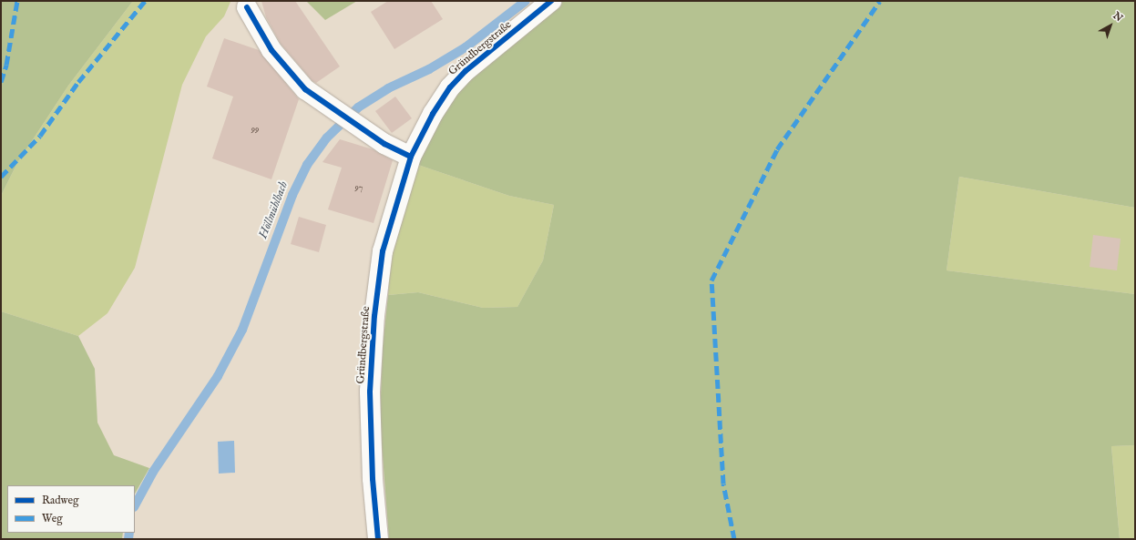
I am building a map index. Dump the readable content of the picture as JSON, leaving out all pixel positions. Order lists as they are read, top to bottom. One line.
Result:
{"streets":{"street":["Gründbergstraße"]},"water":["Höllmühlbach"],"house_numbers":["99","97"],"legend":["Radweg","Weg"],"north":"top right"}
